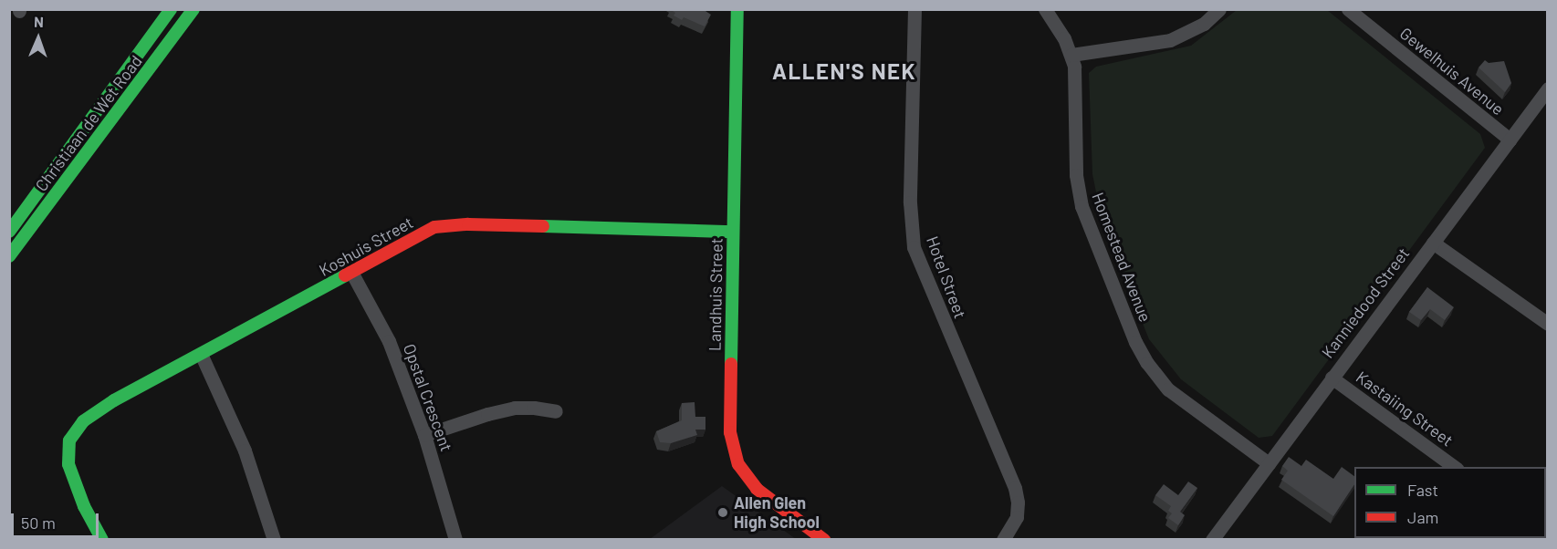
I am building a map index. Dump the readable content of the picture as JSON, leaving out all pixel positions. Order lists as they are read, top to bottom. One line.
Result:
{"streets":{"street":["Gewelhuis Avenue","Christiaan de Wet Road","Koshuis Street","Homestead Avenue","Hotel Street","Landhuis Street","Kanniedood Street","Opstal Crescent","Kastaiing Street"]},"crossings":[["Gewelhuis Avenue","Kanniedood Street"],["Koshuis Street","Landhuis Street"],["Koshuis Street","Opstal Crescent"],["Homestead Avenue","Kanniedood Street"],["Kanniedood Street","Kastaiing Street"]],"districts":["ALLEN'S NEK"],"places":["Allen Glen High School"],"legend":["Fast","Jam"],"scale_bar":"50 m","north":"top"}
